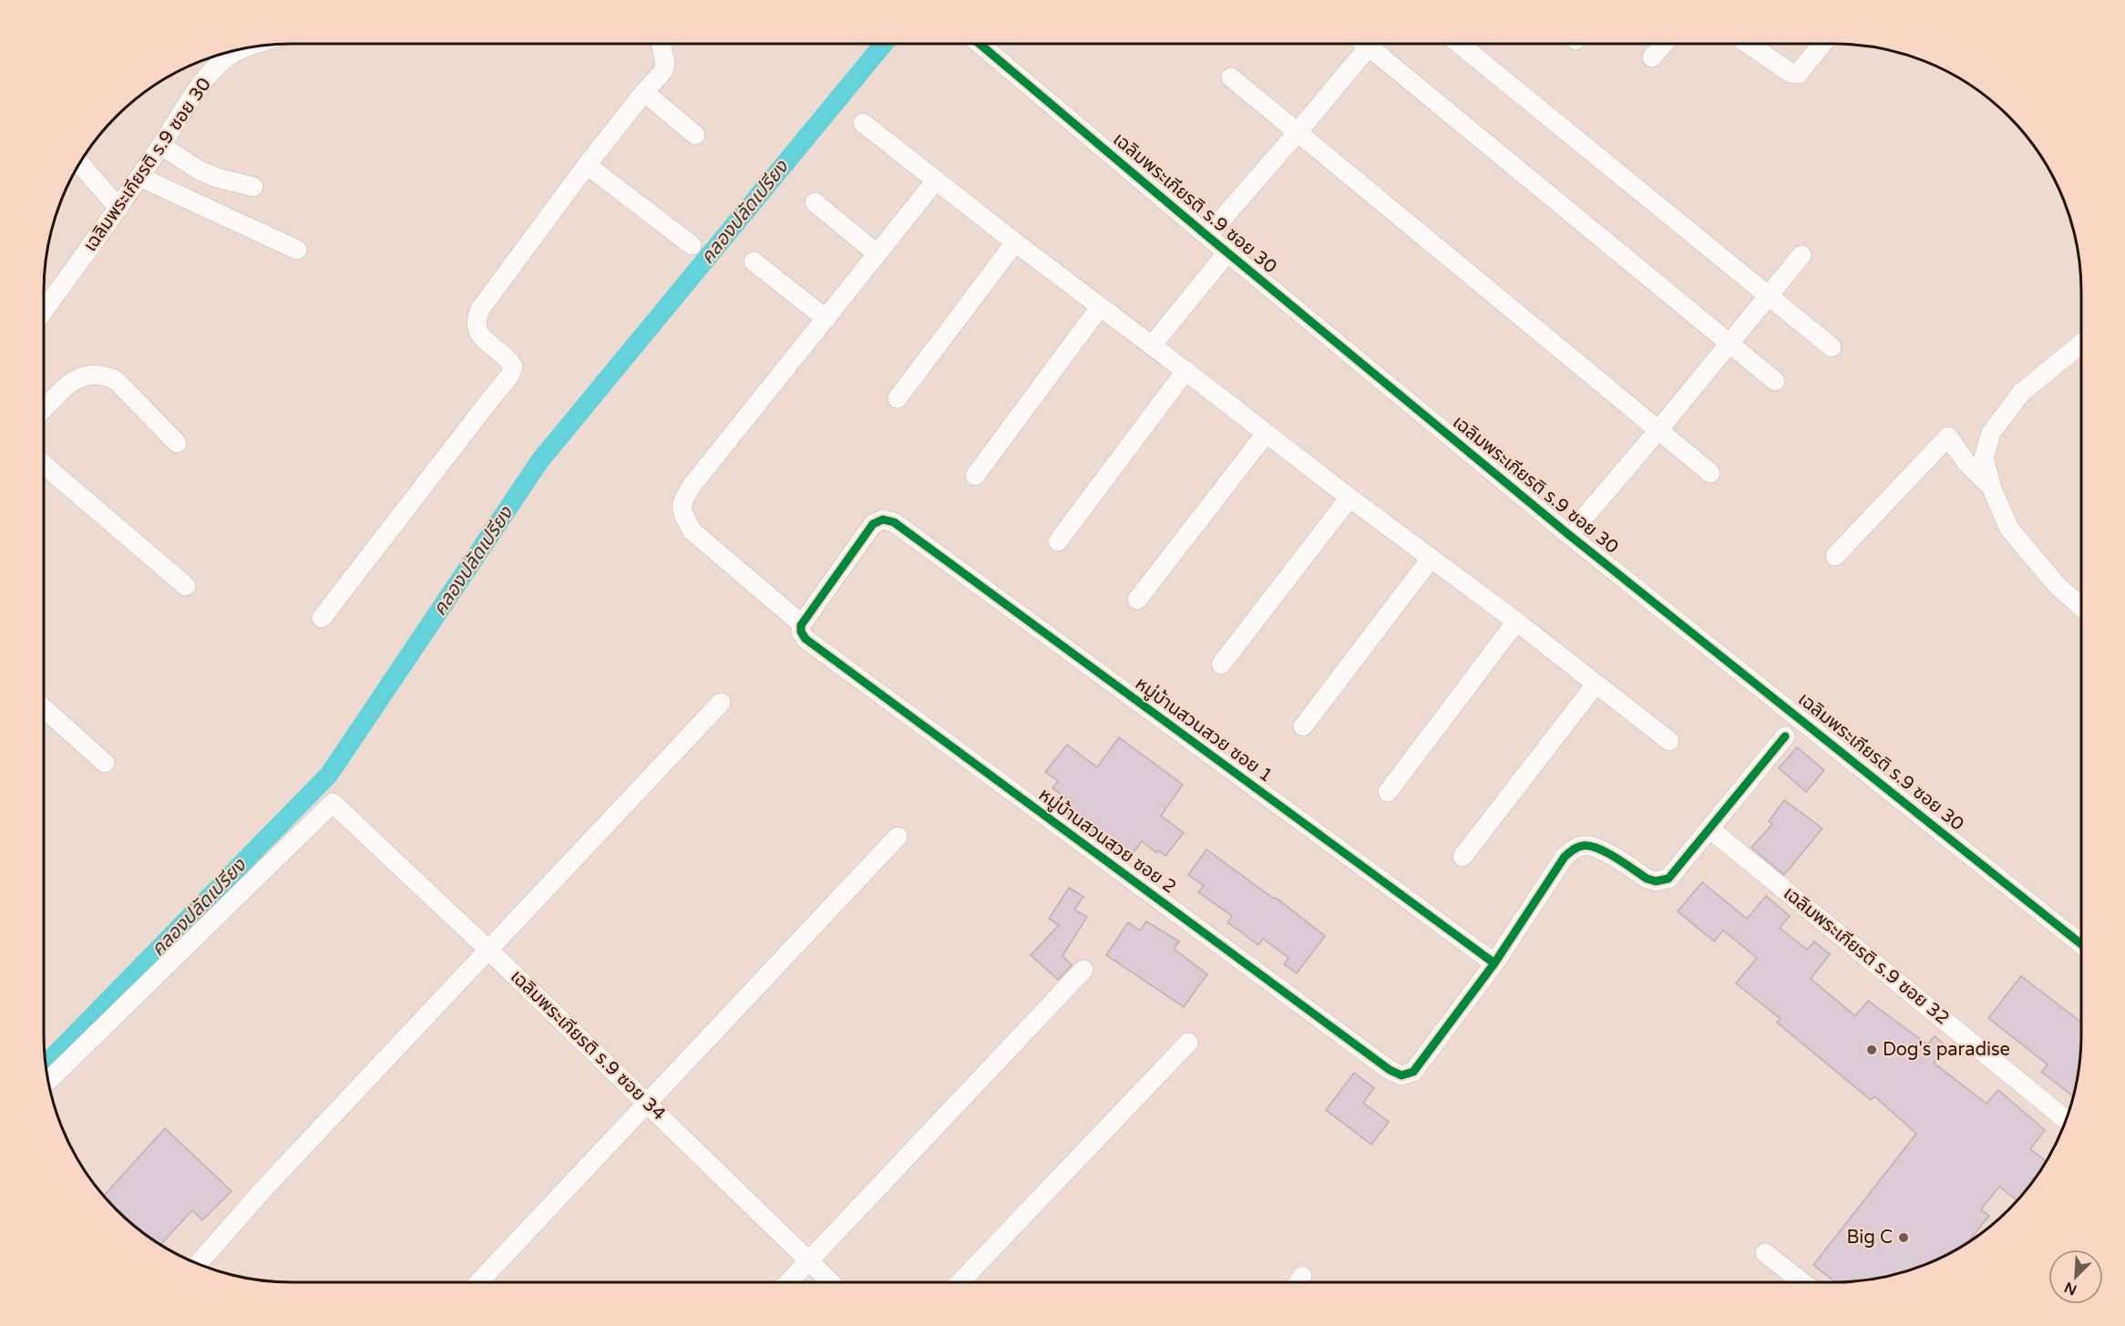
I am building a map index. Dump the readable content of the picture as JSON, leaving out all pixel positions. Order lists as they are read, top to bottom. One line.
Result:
{"streets":{"street":["เฉลิมพระเกียรติ ร.9 ซอย 30","หมู่บ้านสวนสวย ซอย 1","หมู่บ้านสวนสวย ซอย 2","เฉลิมพระเกียรติ ร.9 ซอย 32","เฉลิมพระเกียรติ ร.9 ซอย 34"]},"crossings":[["หมู่บ้านสวนสวย ซอย 1","หมู่บ้านสวนสวย ซอย 2"]],"water":["คลองปลัดเปรียง"],"places":["Dog's paradise","Big C"],"north":"bottom left"}
